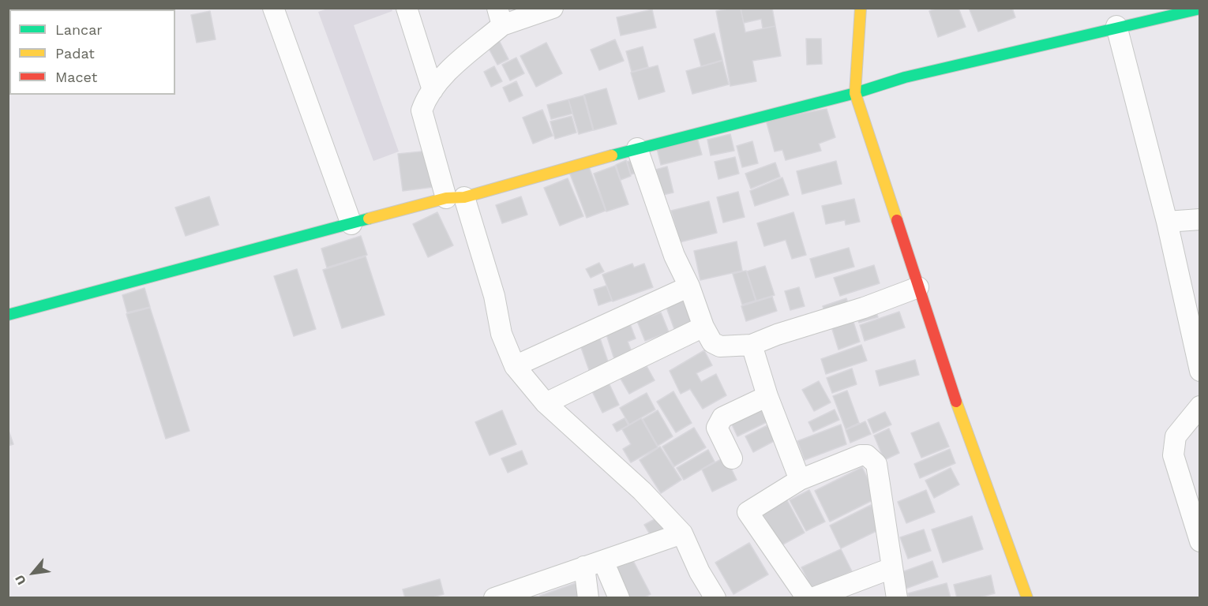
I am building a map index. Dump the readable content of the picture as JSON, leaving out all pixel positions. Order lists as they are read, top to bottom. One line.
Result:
{"legend":["Lancar","Padat","Macet"],"north":"bottom left"}
